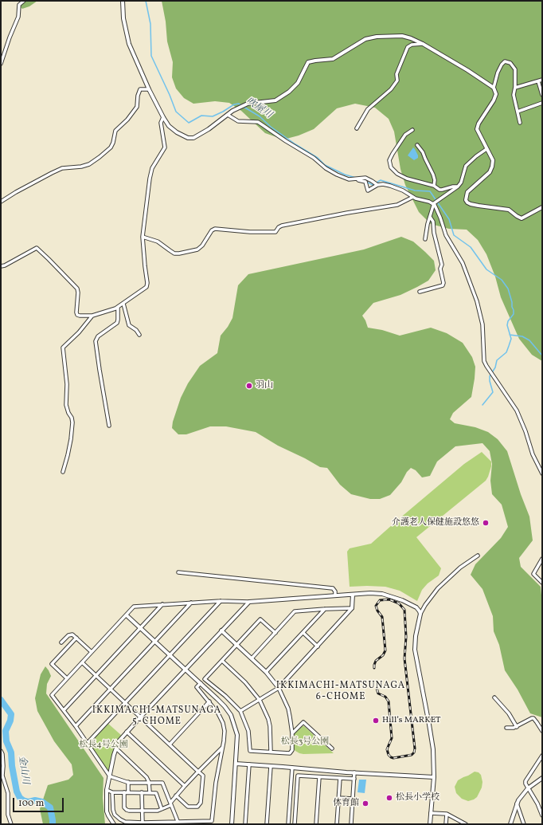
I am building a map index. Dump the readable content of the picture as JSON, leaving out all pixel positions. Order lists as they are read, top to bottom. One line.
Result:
{"districts":["IKKIMACHI-MATSUNAGA 6-CHOME","IKKIMACHI-MATSUNAGA 5-CHOME"],"water":["吹屋川","金山川"],"parks":["松長3号公園","松長4号公園"],"places":["羽山","介護老人保健施設悠悠","Hill’s MARKET","松長小学校","体育館"],"scale_bar":"100 m"}
